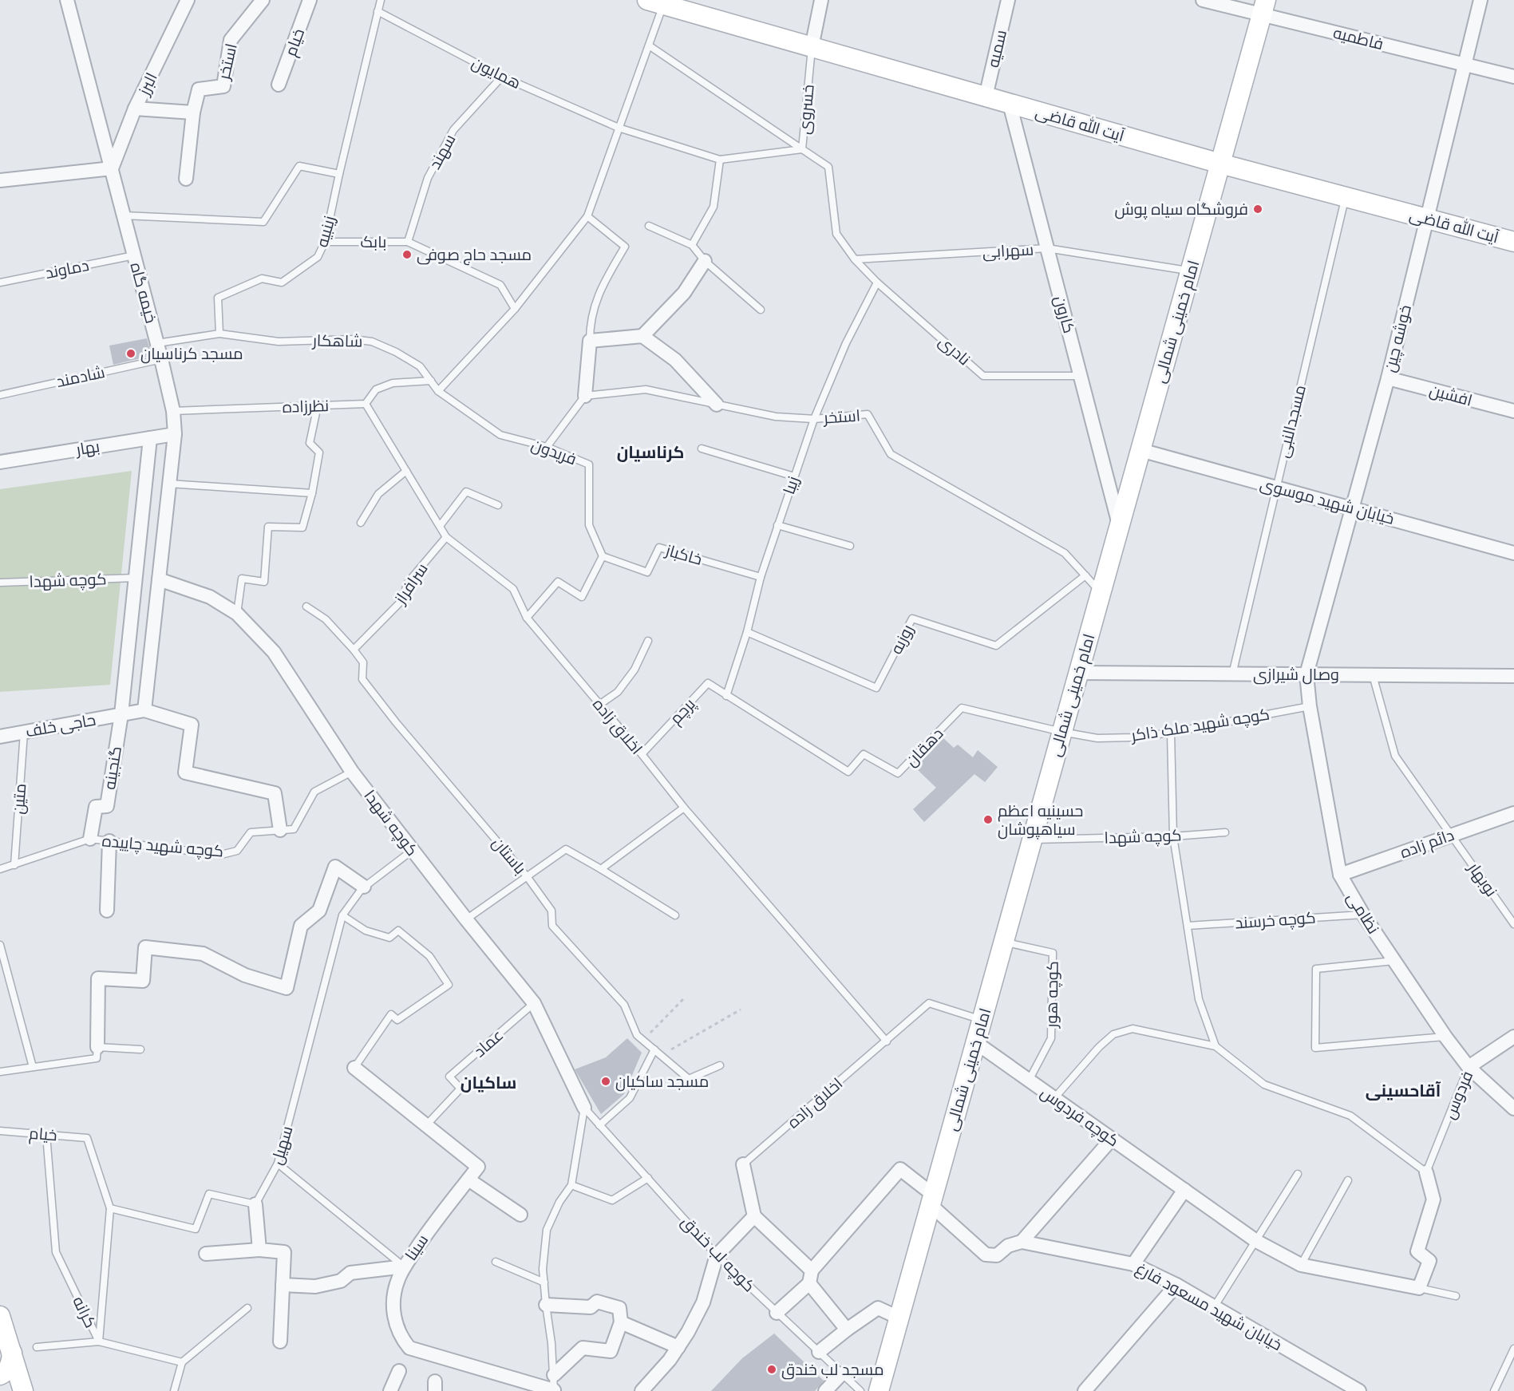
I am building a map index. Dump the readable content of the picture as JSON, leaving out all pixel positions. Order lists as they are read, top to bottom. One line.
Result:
{"streets":{"main road":["آیت الله قاضی","امام خمینی شمالی"],"street":["فاطمیه","خیام","سمیه","استخر","البرز","خسروی","خیمه گاه","کارون","خوشه چین","افشین","بهار","خیابان شهید موسوی","کوچه شهدا","وصال شیرازی","حاجی خلف","گنجینه","دائم زاده","نظامی","فردوس","کوچه فردوس","سینا","خیابان شهید مسعود فارغ"],"lane":["همایون","سهند","زینبیه","بابک","سهرابی","دماوند","شاهکار","نادری","شادمند","نظرزاده","مسجدالنبی","فریدون","زیبا","خاکباز","سرافراز","روزبه","پرچم","کوچه شهید ملک ذاکر","اخلاق زاده","دهقان","متین","کوچه شهید چاییده","باستان","نوبهار","کوچه خرسند","کوچه هور","عماد","سهیل","کوچه لب خندق","کرانه"]},"crossings":[["فاطمیه","امام خمینی شمالی"],["فاطمیه","خوشه چین"],["خیام","کرانه"],["سمیه","آیت الله قاضی"],["استخر","امام خمینی شمالی"],["استخر","زیبا"],["استخر","روزبه"],["همایون","سهند"],["همایون","زینبیه"],["البرز","خیمه گاه"],["خسروی","آیت الله قاضی"],["خسروی","سهرابی"],["خسروی","نادری"],["آیت الله قاضی","کارون"],["آیت الله قاضی","امام خمینی شمالی"],["آیت الله قاضی","خوشه چین"],["آیت الله قاضی","مسجدالنبی"],["سهند","بابک"],["زینبیه","بابک"],["زینبیه","شاهکار"],["سهرابی","کارون"],["سهرابی","امام خمینی شمالی"],["سهرابی","نادری"],["دماوند","خیمه گاه"],["خیمه گاه","شادمند"],["خیمه گاه","نظرزاده"],["خیمه گاه","بهار"],["خیمه گاه","کوچه شهدا"],["کارون","امام خمینی شمالی"],["کارون","نادری"],["امام خمینی شمالی","خیابان شهید موسوی"],["امام خمینی شمالی","کوچه شهدا"],["امام خمینی شمالی","وصال شیرازی"],["امام خمینی شمالی","کوچه شهید ملک ذاکر"],["امام خمینی شمالی","اخلاق زاده"],["امام خمینی شمالی","دهقان"],["امام خمینی شمالی","کوچه هور"],["امام خمینی شمالی","کوچه فردوس"],["خوشه چین","افشین"],["خوشه چین","خیابان شهید موسوی"],["خوشه چین","وصال شیرازی"],["خوشه چین","نظامی"],["شاهکار","فریدون"],["نادری","زیبا"],["نظرزاده","اخلاق زاده"],["مسجدالنبی","خیابان شهید موسوی"],["مسجدالنبی","وصال شیرازی"],["فریدون","خاکباز"],["زیبا","خاکباز"],["زیبا","روزبه"],["زیبا","پرچم"],["زیبا","دهقان"],["کوچه شهدا","کوچه شهید چاییده"],["کوچه شهدا","عماد"],["کوچه شهدا","سهیل"],["کوچه شهدا","کوچه لب خندق"],["سرافراز","اخلاق زاده"],["سرافراز","باستان"],["وصال شیرازی","نوبهار"],["وصال شیرازی","نظامی"],["پرچم","اخلاق زاده"],["پرچم","دهقان"],["کوچه شهید ملک ذاکر","دهقان"],["کوچه شهید ملک ذاکر","نظامی"],["حاجی خلف","گنجینه"],["حاجی خلف","متین"],["گنجینه","کوچه شهید چاییده"],["متین","کوچه شهید چاییده"],["دائم زاده","نوبهار"],["دائم زاده","نظامی"],["نظامی","کوچه خرسند"],["نظامی","فردوس"],["کوچه هور","کوچه فردوس"],["عماد","سینا"]],"districts":["کرناسیان","ساکیان","آقاحسینی"],"places":["فروشگاه سیاه پوش","مسجد حاج صوفی","مسجد کرناسیان","حسینیه اعظم سیاهپوشان","مسجد ساکیان","مسجد لب خندق"]}
